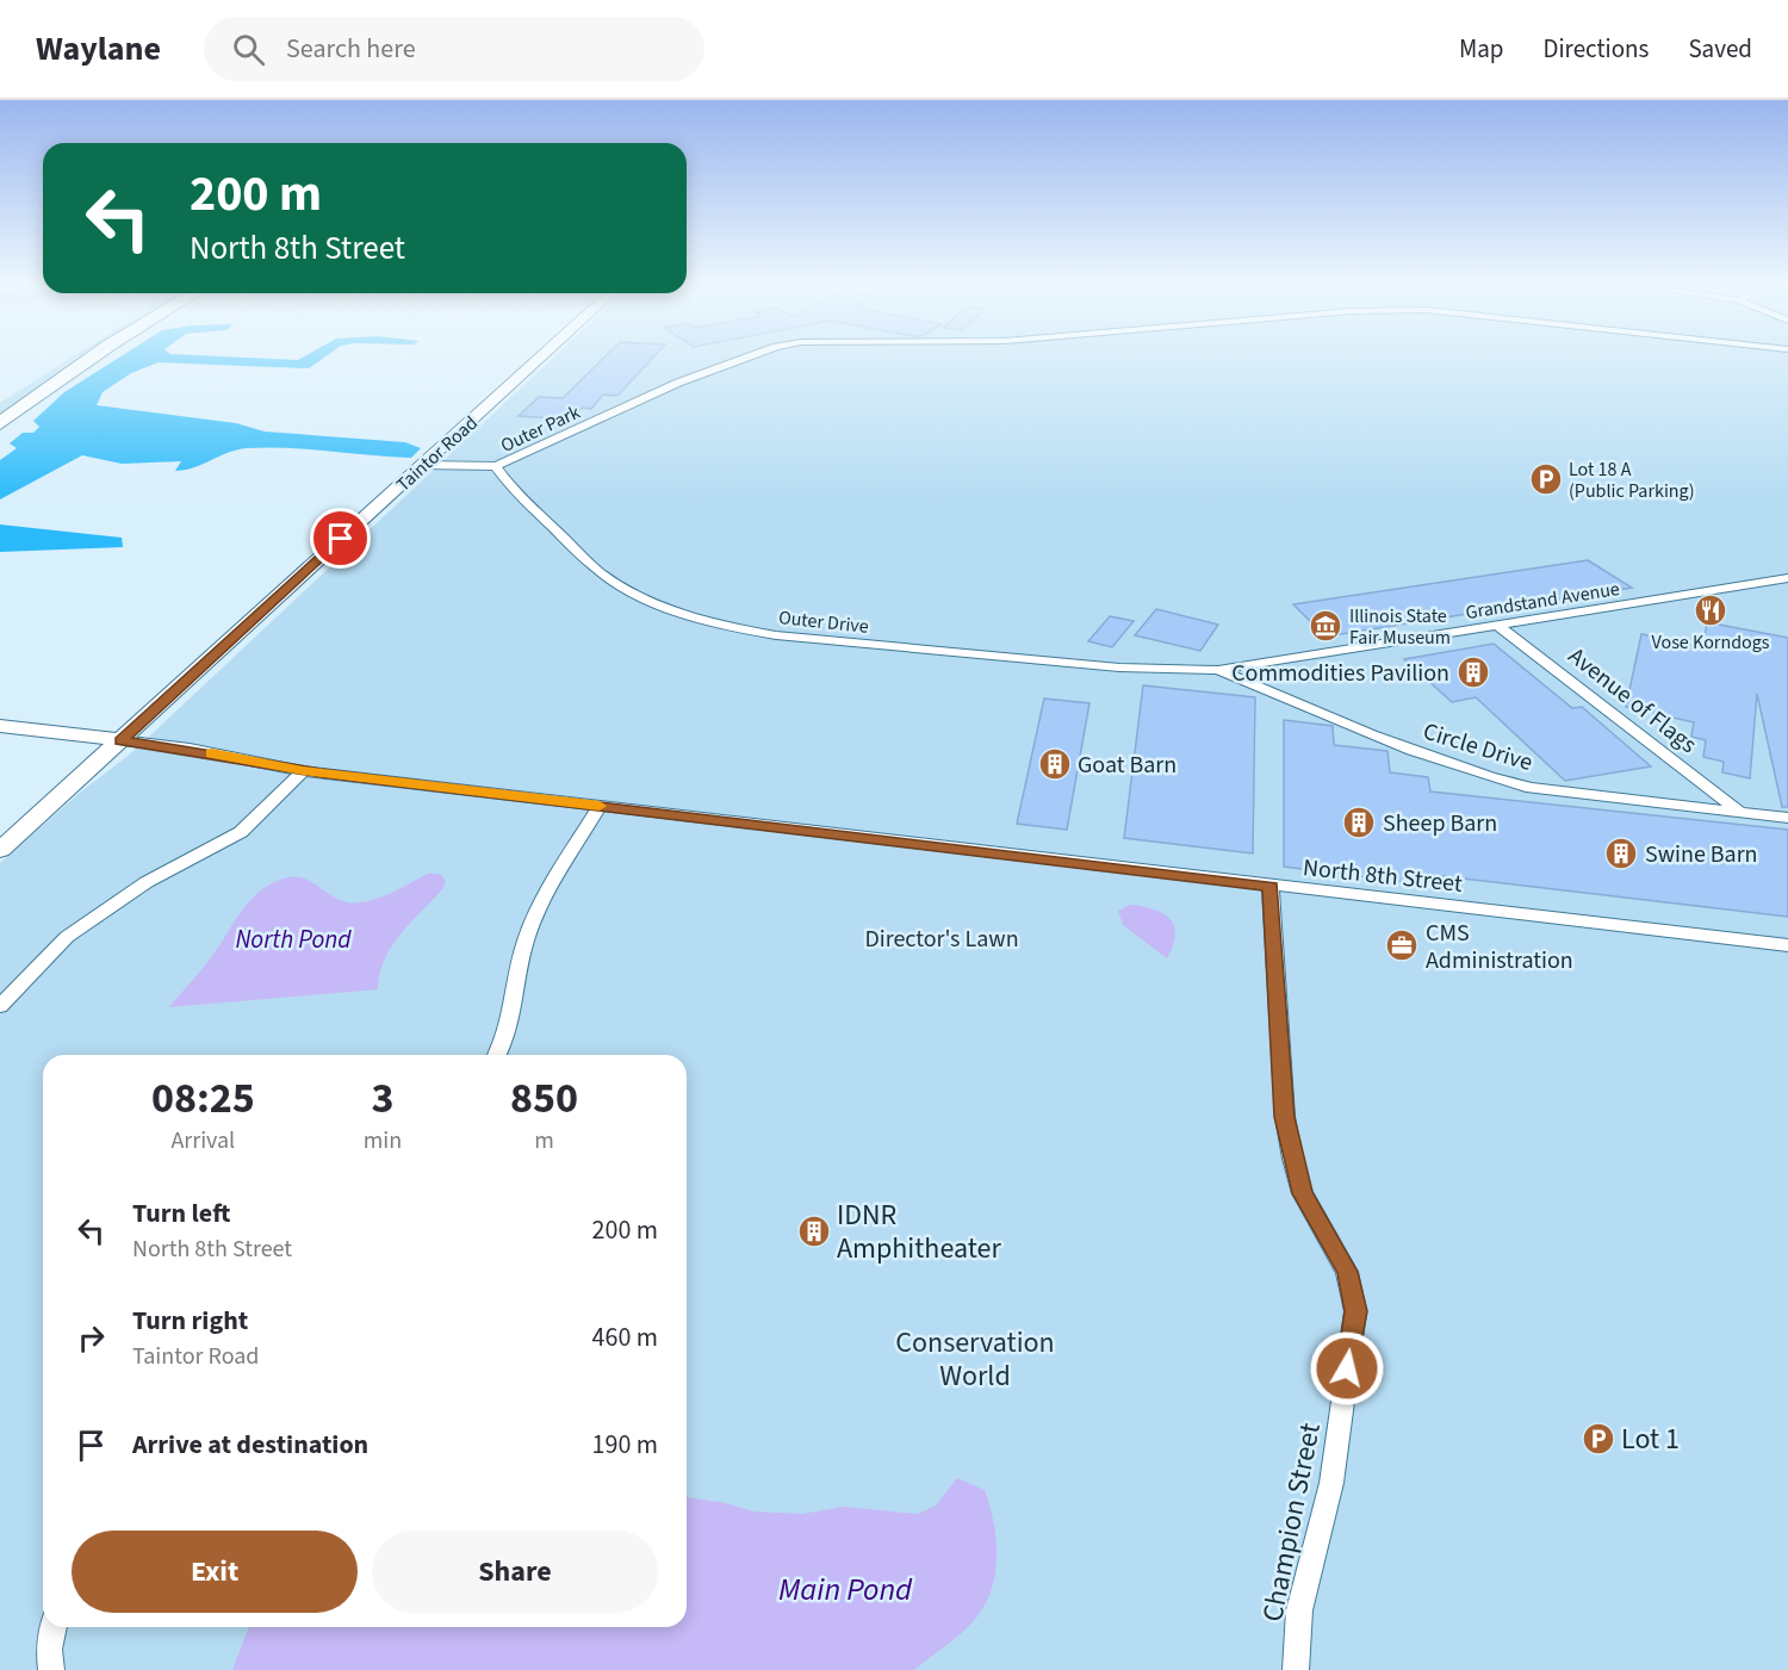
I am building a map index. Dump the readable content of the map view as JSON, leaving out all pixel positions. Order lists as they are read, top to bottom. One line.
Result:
{"streets":{"main road":["Taintor Road"],"street":["Outer Park","Grandstand Avenue","Outer Drive","Avenue of Flags","Circle Drive","North 8th Street","Champion Street"]},"crossings":[["Outer Park","Outer Drive"],["Taintor Road","North 8th Street"],["Grandstand Avenue","Outer Drive"],["Grandstand Avenue","Avenue of Flags"],["Grandstand Avenue","Circle Drive"],["Outer Drive","Circle Drive"],["Avenue of Flags","Circle Drive"],["North 8th Street","Champion Street"]],"water":["North Pond","Main Pond"],"parks":["Director's Lawn","Conservation World"],"places":{"parking":["Lot 18 A (Public Parking)","Lot 1"],"restaurant":["Vose Korndogs"],"museum":["Illinois State Fair Museum"],"building":["Commodities Pavilion","Goat Barn","Sheep Barn","Swine Barn","IDNR Amphitheater"],"office":["CMS Administration"]},"page":{"header":"Waylane","search":"Search here","nav":["Map","Directions","Saved"],"turn":["200 m","North 8th Street"],"eta":["08:25","Arrival","3","min","850","m"],"list":[{"name":"Turn left","note":"North 8th Street","value":"200 m"},{"name":"Turn right","note":"Taintor Road","value":"460 m"},{"name":"Arrive at destination","value":"190 m"}],"buttons":["Exit","Share"]}}
